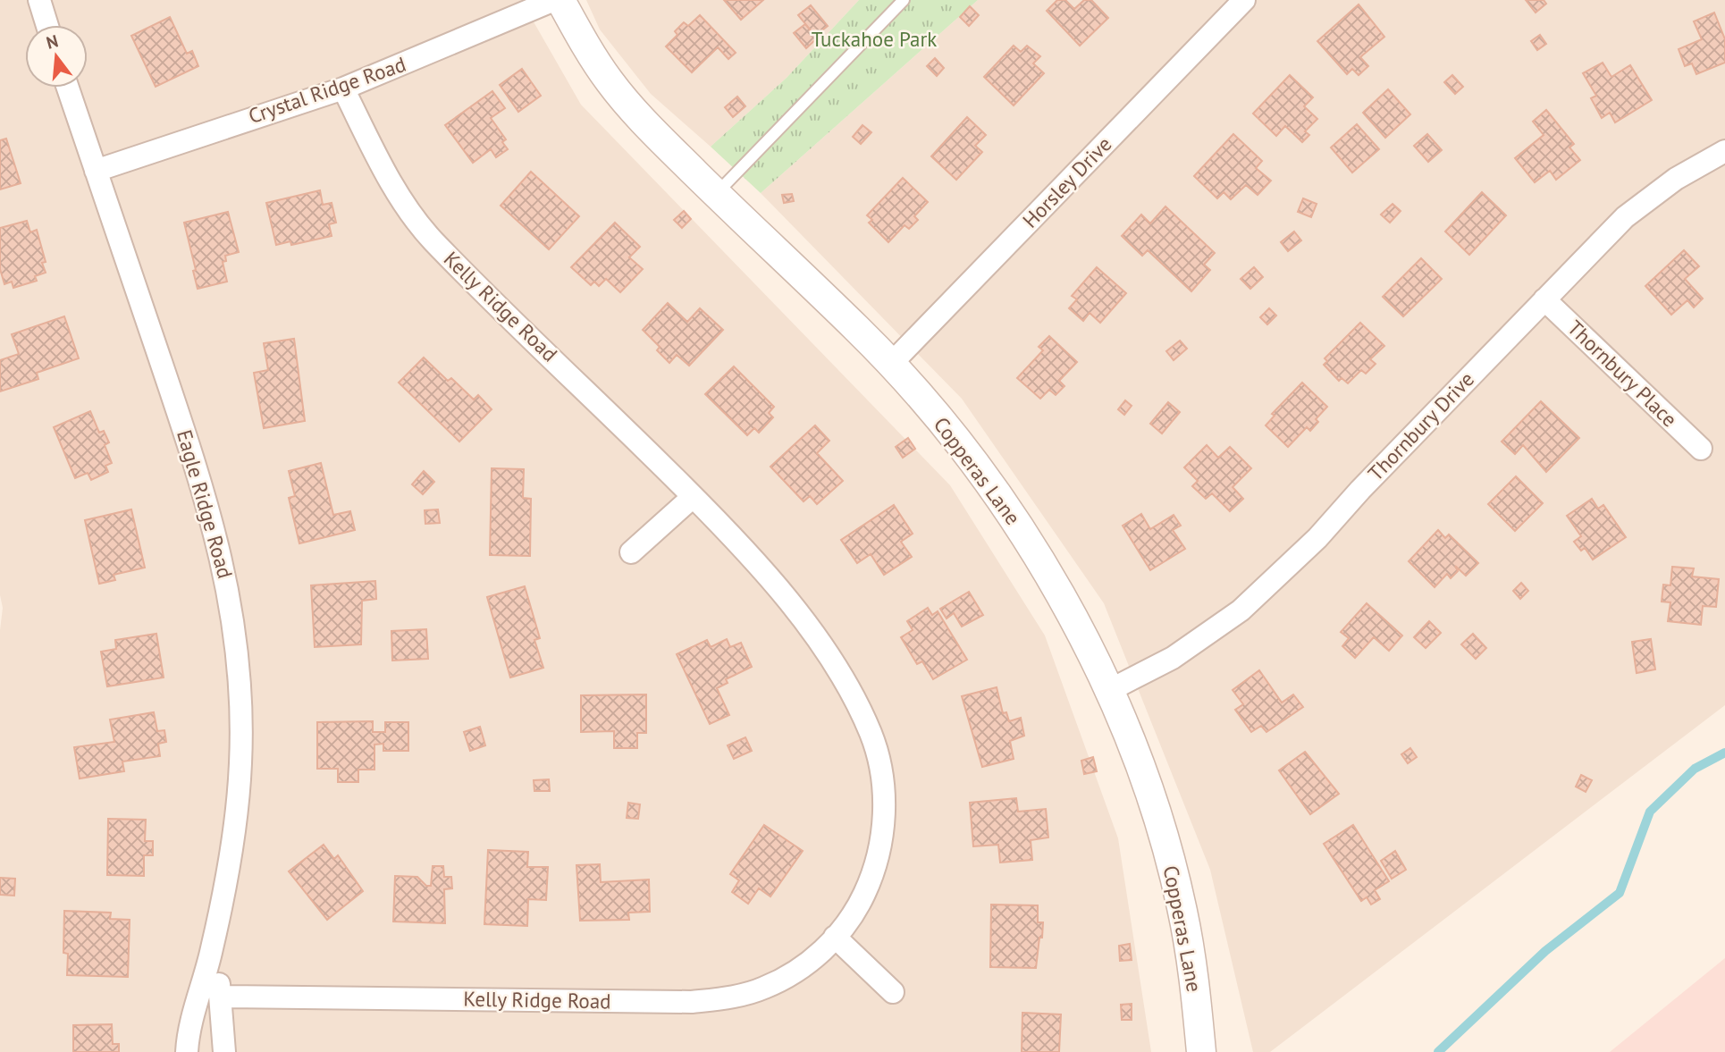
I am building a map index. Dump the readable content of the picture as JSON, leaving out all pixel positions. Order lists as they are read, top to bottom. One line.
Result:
{"streets":{"street":["Crystal Ridge Road","Horsley Drive","Kelly Ridge Road","Thornbury Place","Thornbury Drive","Copperas Lane","Eagle Ridge Road"]},"crossings":[["Crystal Ridge Road","Kelly Ridge Road"],["Crystal Ridge Road","Eagle Ridge Road"],["Horsley Drive","Copperas Lane"],["Kelly Ridge Road","Eagle Ridge Road"],["Thornbury Place","Thornbury Drive"],["Thornbury Drive","Copperas Lane"]],"parks":["Tuckahoe Park"],"north":"top"}
